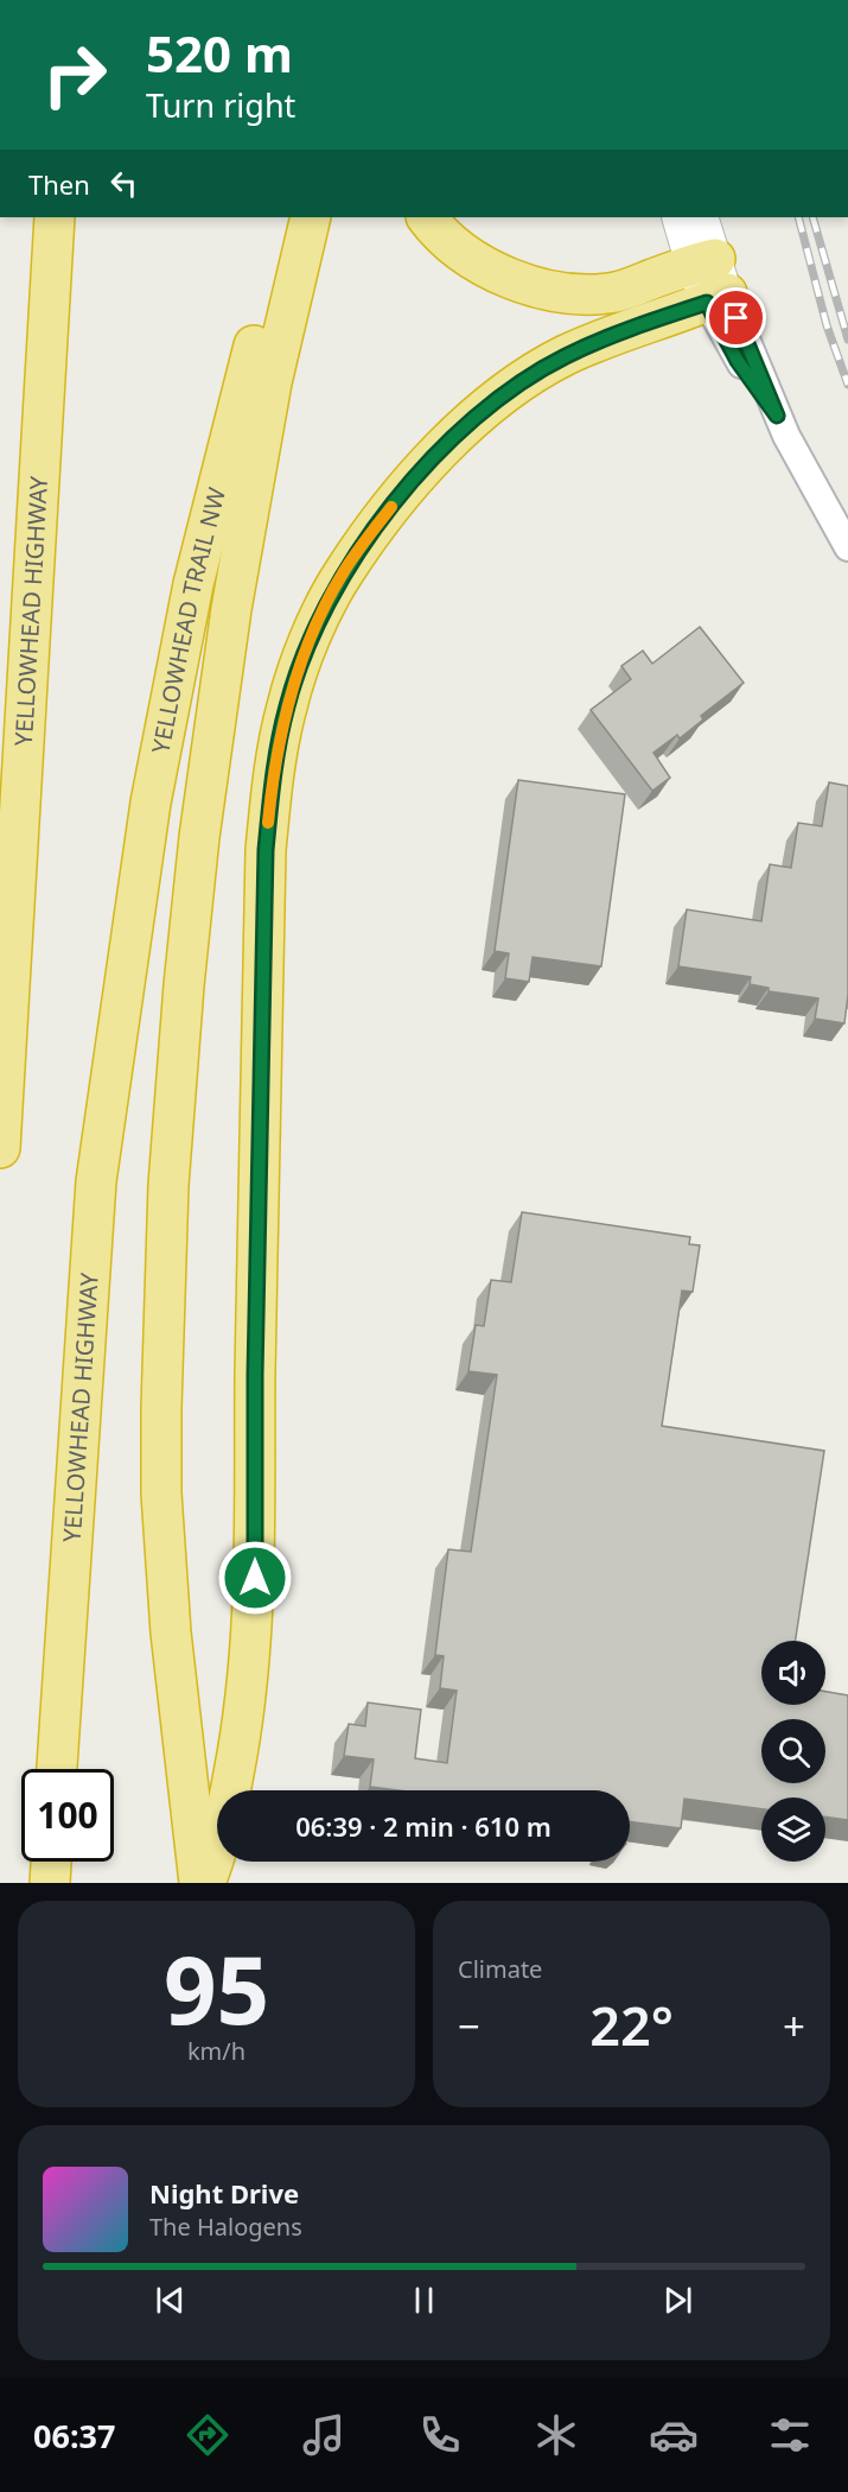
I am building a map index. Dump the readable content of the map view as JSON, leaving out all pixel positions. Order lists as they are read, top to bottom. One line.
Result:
{"streets":{"highway":["YELLOWHEAD HIGHWAY","YELLOWHEAD TRAIL NW"]},"crossings":[["YELLOWHEAD HIGHWAY","YELLOWHEAD TRAIL NW"]],"page":{"turn":["520 m","Turn right"],"then":"Then","limit":"100","trip":"06:39 · 2 min · 610 m","tile":[["95","km/h"],"Climate"],"heat":["−","22°","+"],"song":["Night Drive","The Halogens"],"tabs":"06:37"}}
